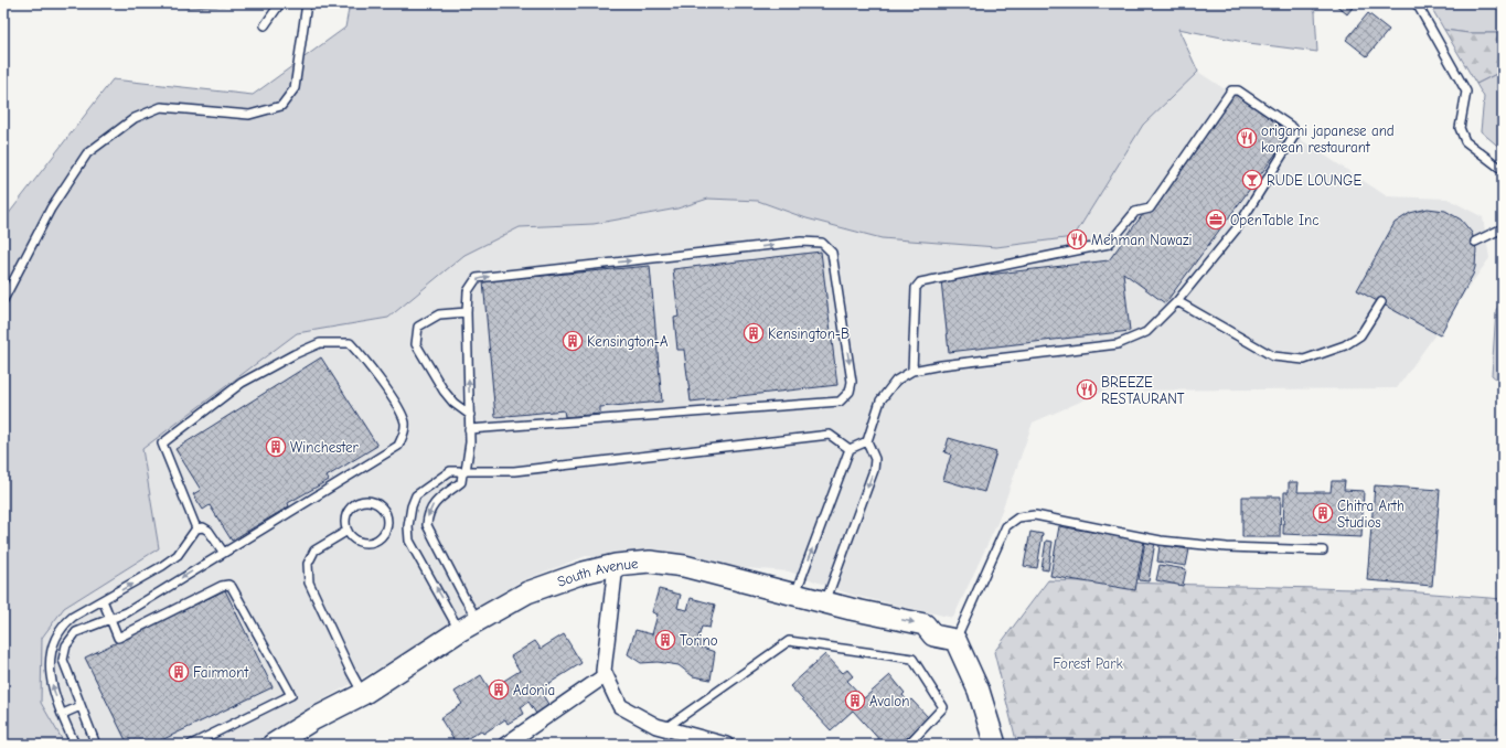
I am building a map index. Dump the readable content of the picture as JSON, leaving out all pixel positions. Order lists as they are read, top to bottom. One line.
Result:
{"streets":{"street":["South Avenue"]},"parks":["Forest Park"],"places":{"restaurant":["origami japanese and korean restaurant","Mehman Nawazi","BREEZE RESTAURANT"],"bar":["RUDE LOUNGE"],"office":["OpenTable Inc"],"building":["Kensington-B","Kensington-A","Winchester","Chitra Arth Studios","Torino","Fairmont","Adonia","Avalon"]}}
